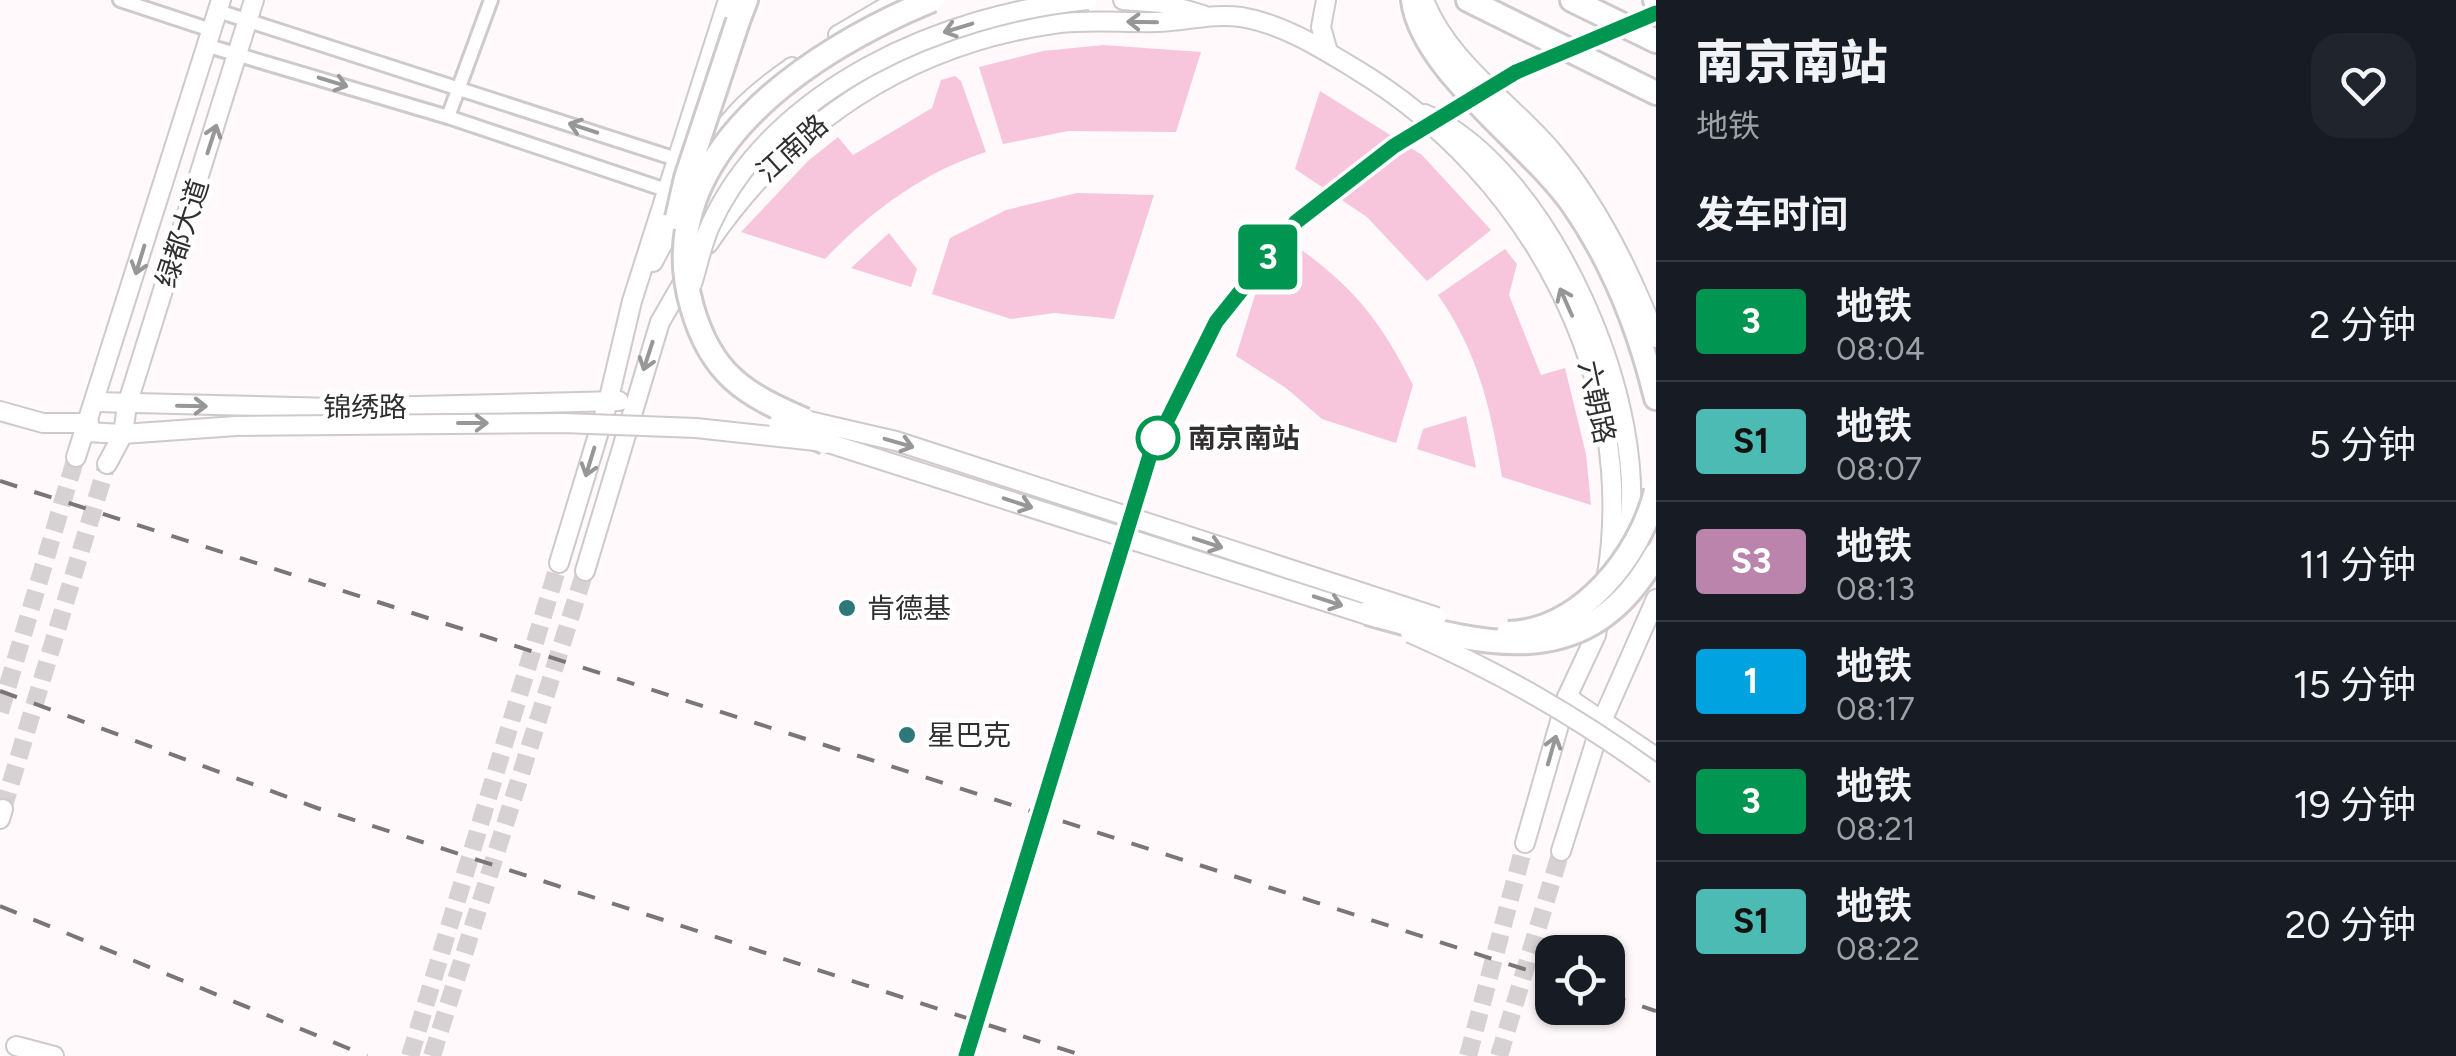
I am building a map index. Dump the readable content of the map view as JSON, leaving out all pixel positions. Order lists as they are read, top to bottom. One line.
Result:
{"streets":{"street":["江南路","绿都大道","六朝路","锦绣路"]},"crossings":[["江南路","六朝路"],["江南路","锦绣路"],["绿都大道","锦绣路"]],"places":["南京南站","肯德基","星巴克"],"lines":["metro line 3"],"page":{"on_map":"3","heading":[["南京南站","地铁"],"发车时间"],"list":[{"mark":"3","name":"地铁","note":"08:04","value":"2 分钟"},{"mark":"S1","name":"地铁","note":"08:07","value":"5 分钟"},{"mark":"S3","name":"地铁","note":"08:13","value":"11 分钟"},{"mark":"1","name":"地铁","note":"08:17","value":"15 分钟"},{"mark":"3","name":"地铁","note":"08:21","value":"19 分钟"},{"mark":"S1","name":"地铁","note":"08:22","value":"20 分钟"}]}}
